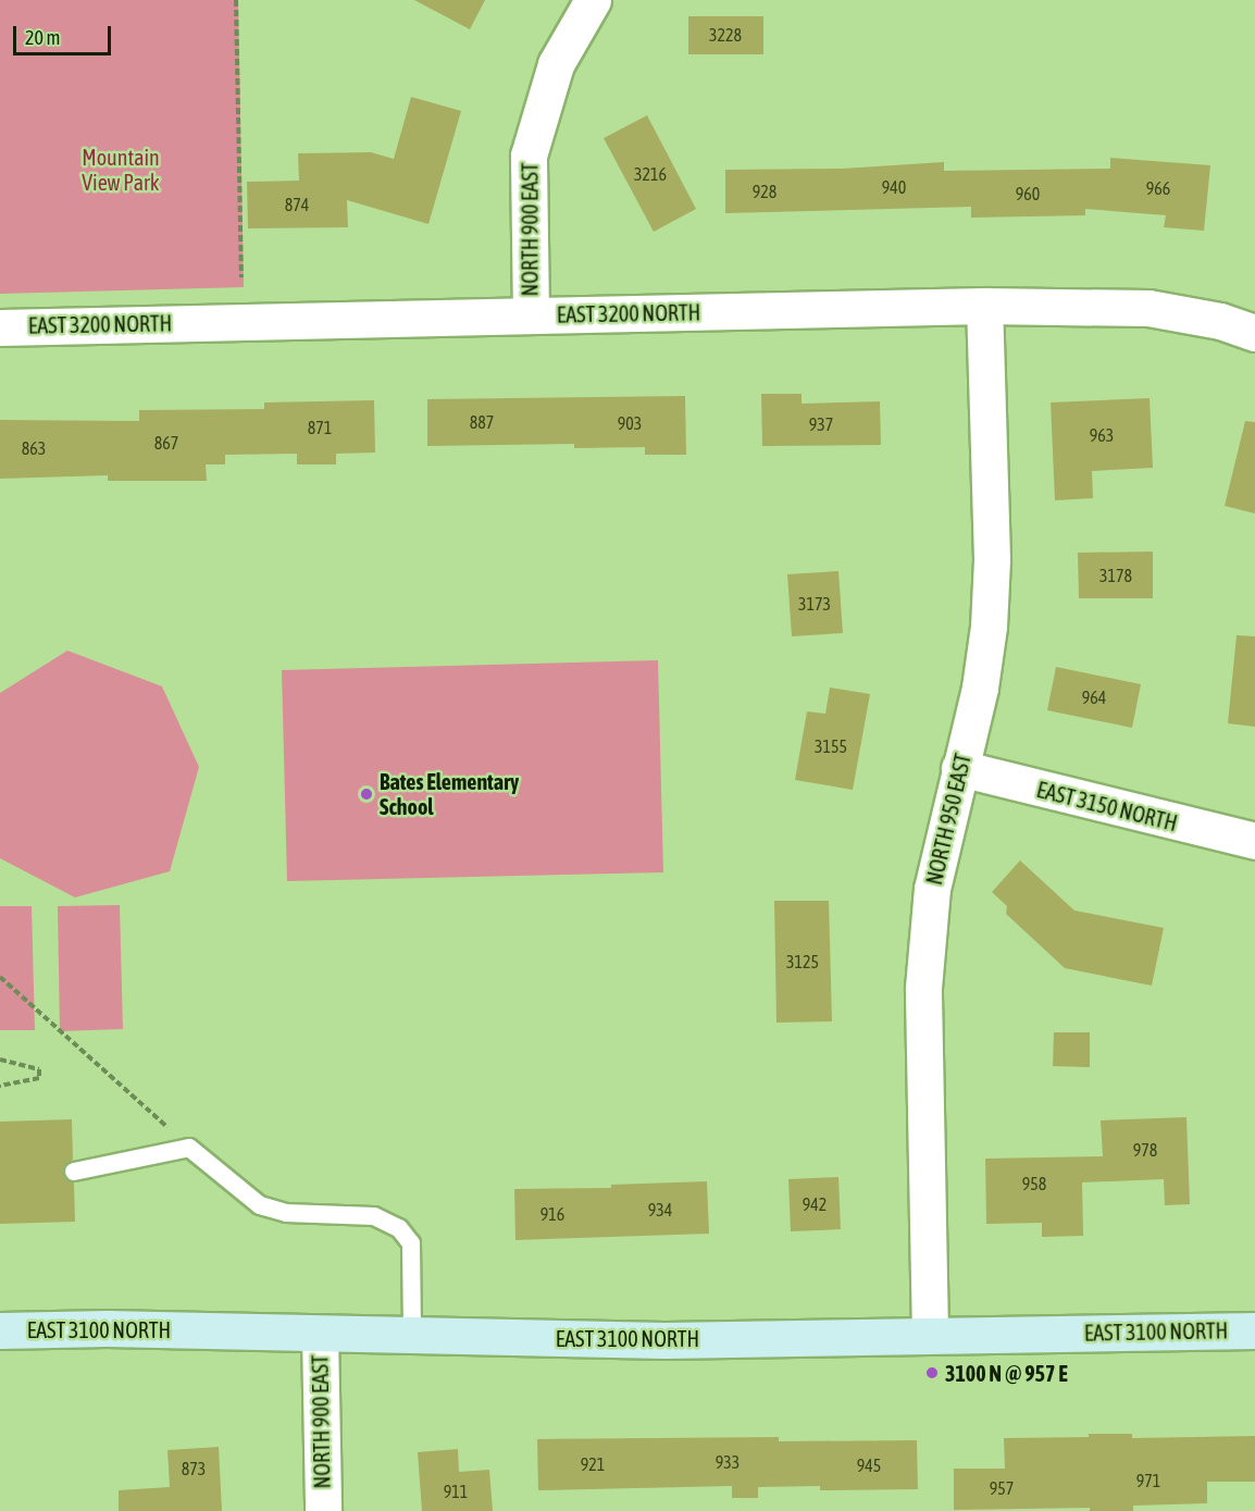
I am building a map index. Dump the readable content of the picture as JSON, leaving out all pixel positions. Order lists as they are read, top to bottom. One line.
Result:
{"streets":{"main road":["EAST 3100 NORTH"],"street":["NORTH 900 EAST","EAST 3200 NORTH","EAST 3150 NORTH","NORTH 950 EAST"]},"crossings":[["NORTH 900 EAST","EAST 3200 NORTH"],["NORTH 900 EAST","EAST 3100 NORTH"],["EAST 3200 NORTH","NORTH 950 EAST"],["EAST 3150 NORTH","NORTH 950 EAST"],["NORTH 950 EAST","EAST 3100 NORTH"]],"parks":["Mountain View Park"],"places":["Bates Elementary School","3100 N @ 957 E"],"house_numbers":["3228","3216","940","966","928","960","874","887","903","937","871","963","867","863","3178","3173","964","3155","3125","978","958","942","934","916","933","921","945","873","971","957","911"],"scale_bar":"20 m"}
